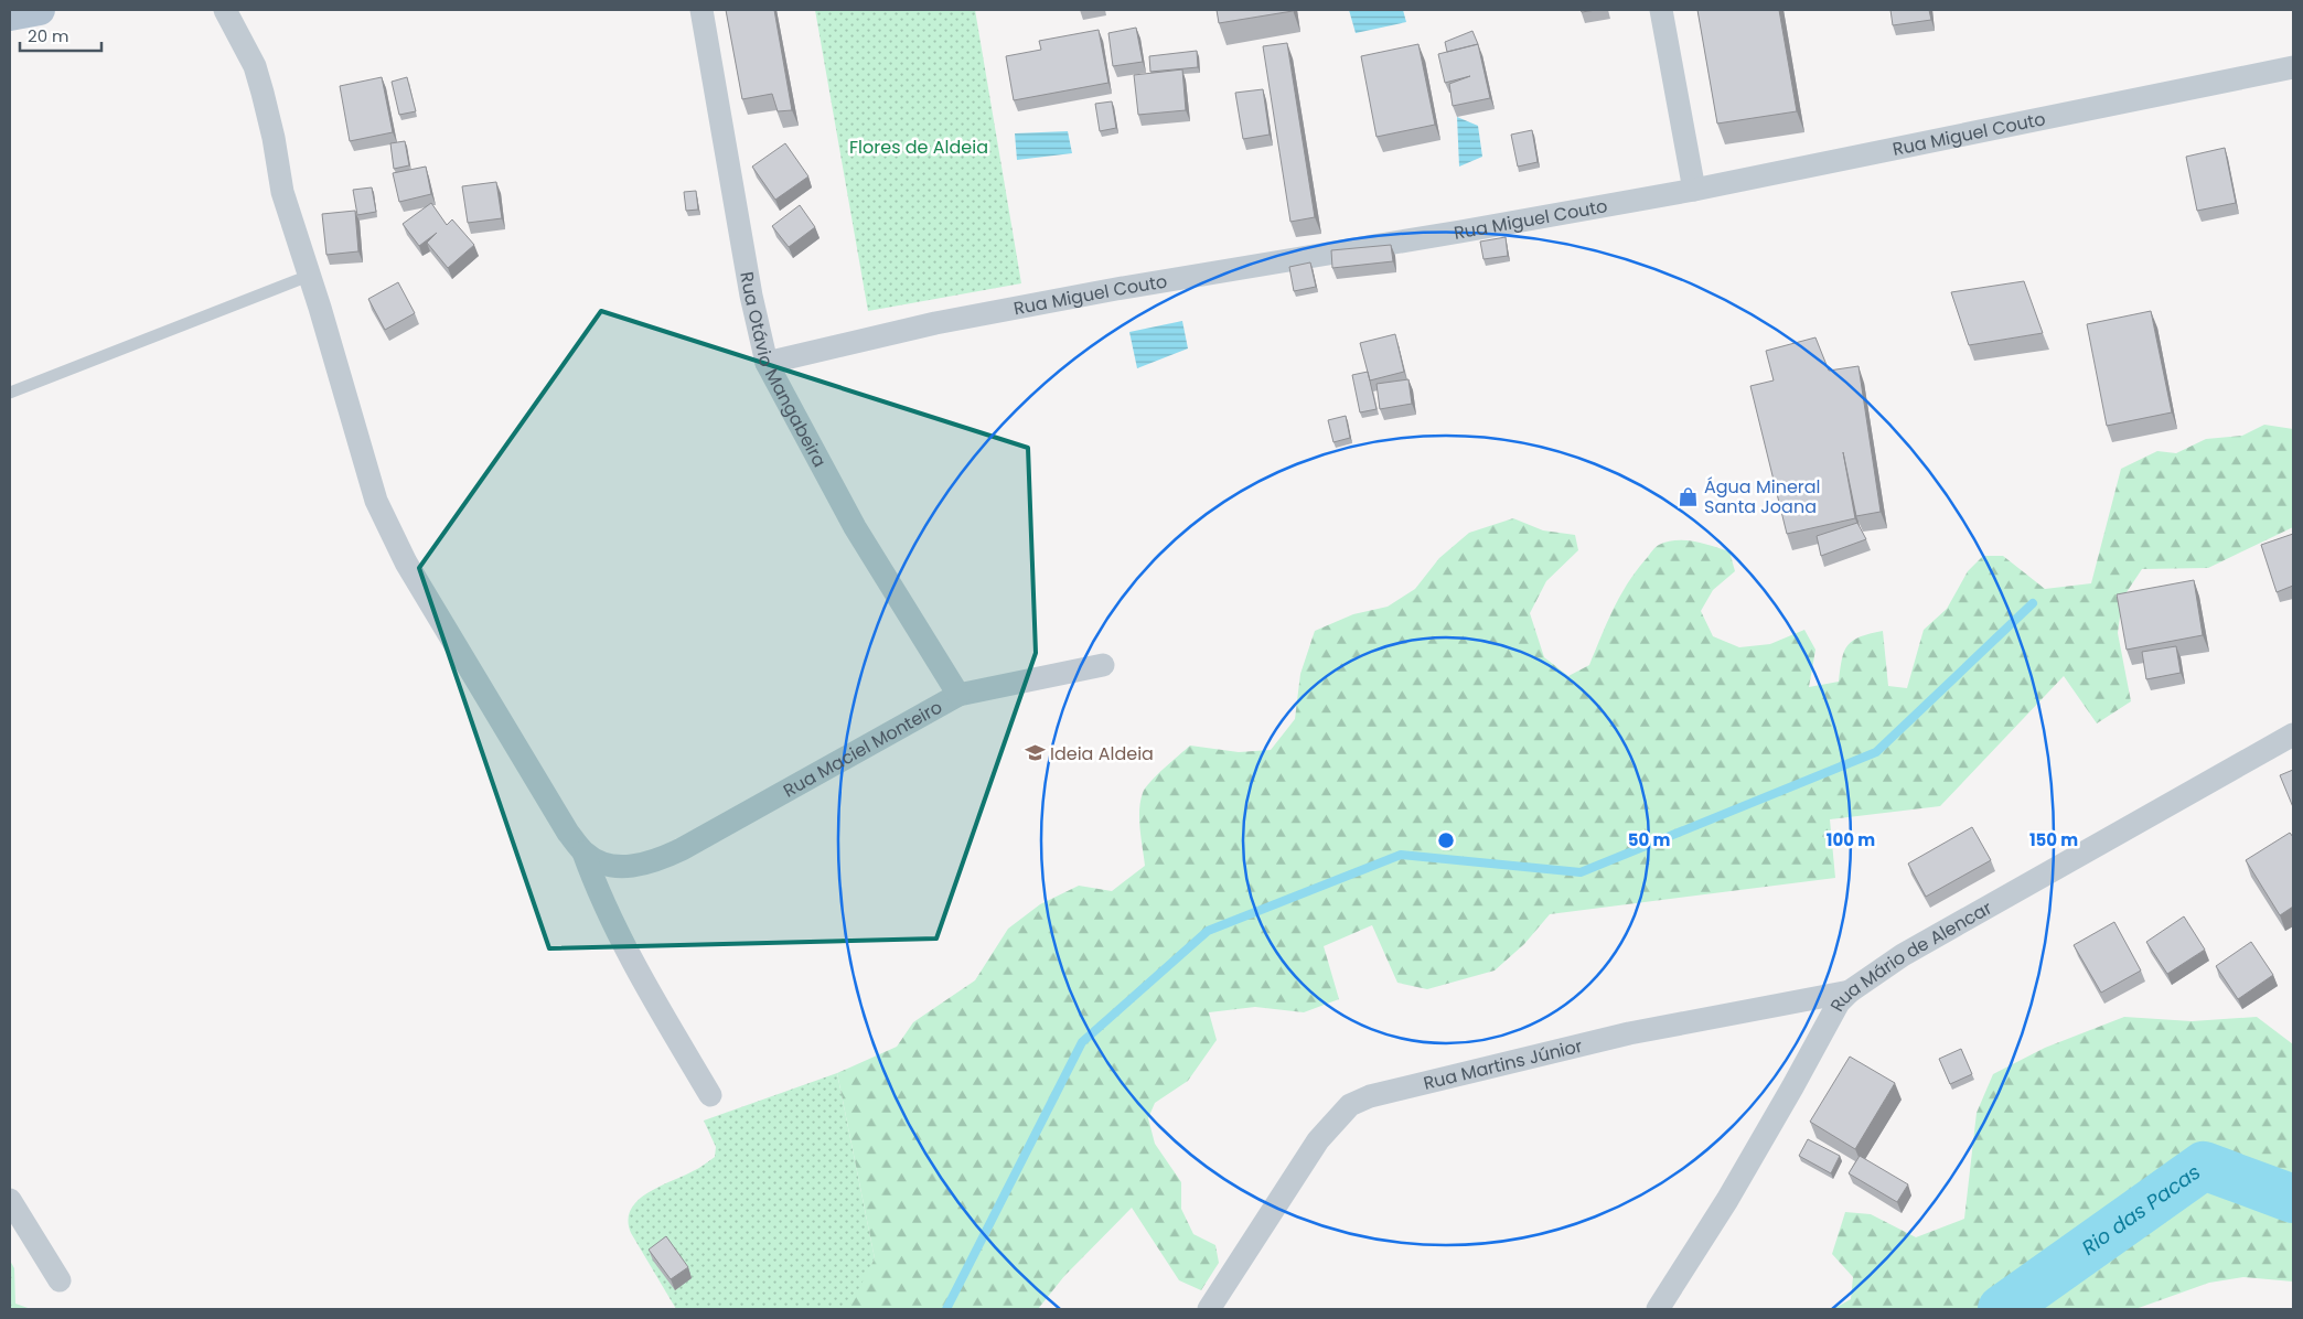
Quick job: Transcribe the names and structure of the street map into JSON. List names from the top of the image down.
{
  "streets": {
    "street": [
      "Rua Miguel Couto",
      "Rua Otávio Mangabeira",
      "Rua Maciel Monteiro",
      "Rua Mário de Alencar",
      "Rua Martins Júnior"
    ]
  },
  "crossings": [
    ["Rua Miguel Couto", "Rua Otávio Mangabeira"],
    ["Rua Otávio Mangabeira", "Rua Maciel Monteiro"],
    ["Rua Mário de Alencar", "Rua Martins Júnior"]
  ],
  "water": ["Rio das Pacas"],
  "parks": ["Flores de Aldeia"],
  "places": {
    "shop": ["Água Mineral Santa Joana"],
    "school or university": ["Ideia Aldeia"]
  },
  "scale_bar": "20 m",
  "rings": ["50 m", "100 m", "150 m"]
}
